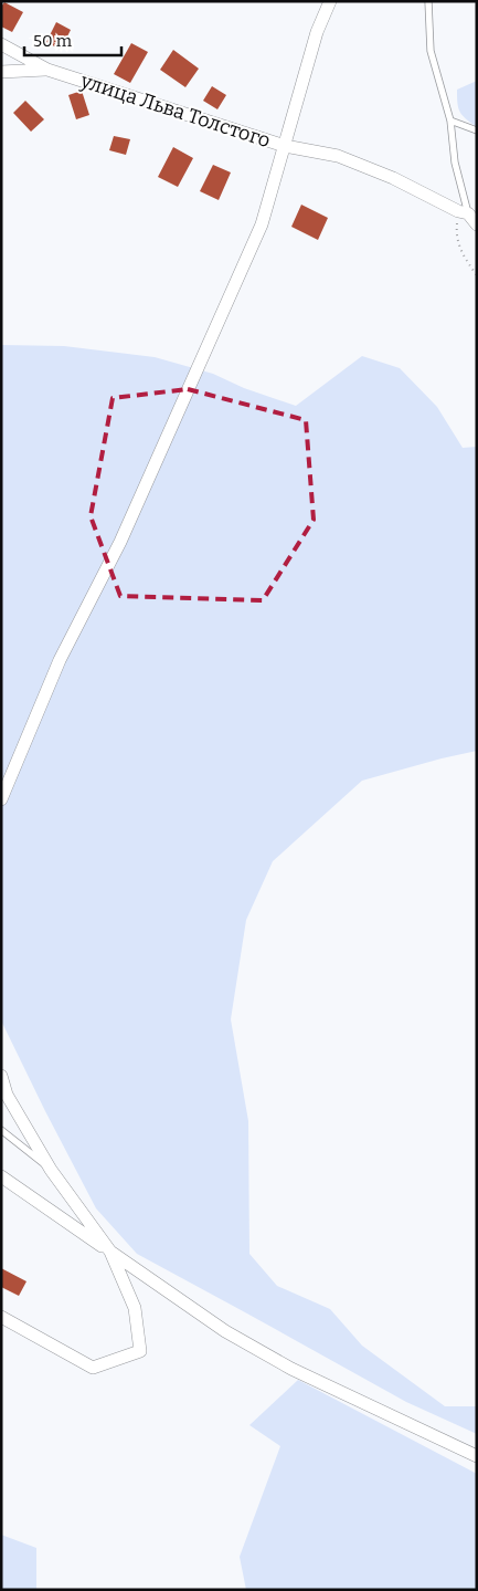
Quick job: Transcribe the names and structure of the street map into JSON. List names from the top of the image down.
{
  "streets": {
    "street": ["улица Льва Толстого"]
  },
  "scale_bar": "50 m"
}
